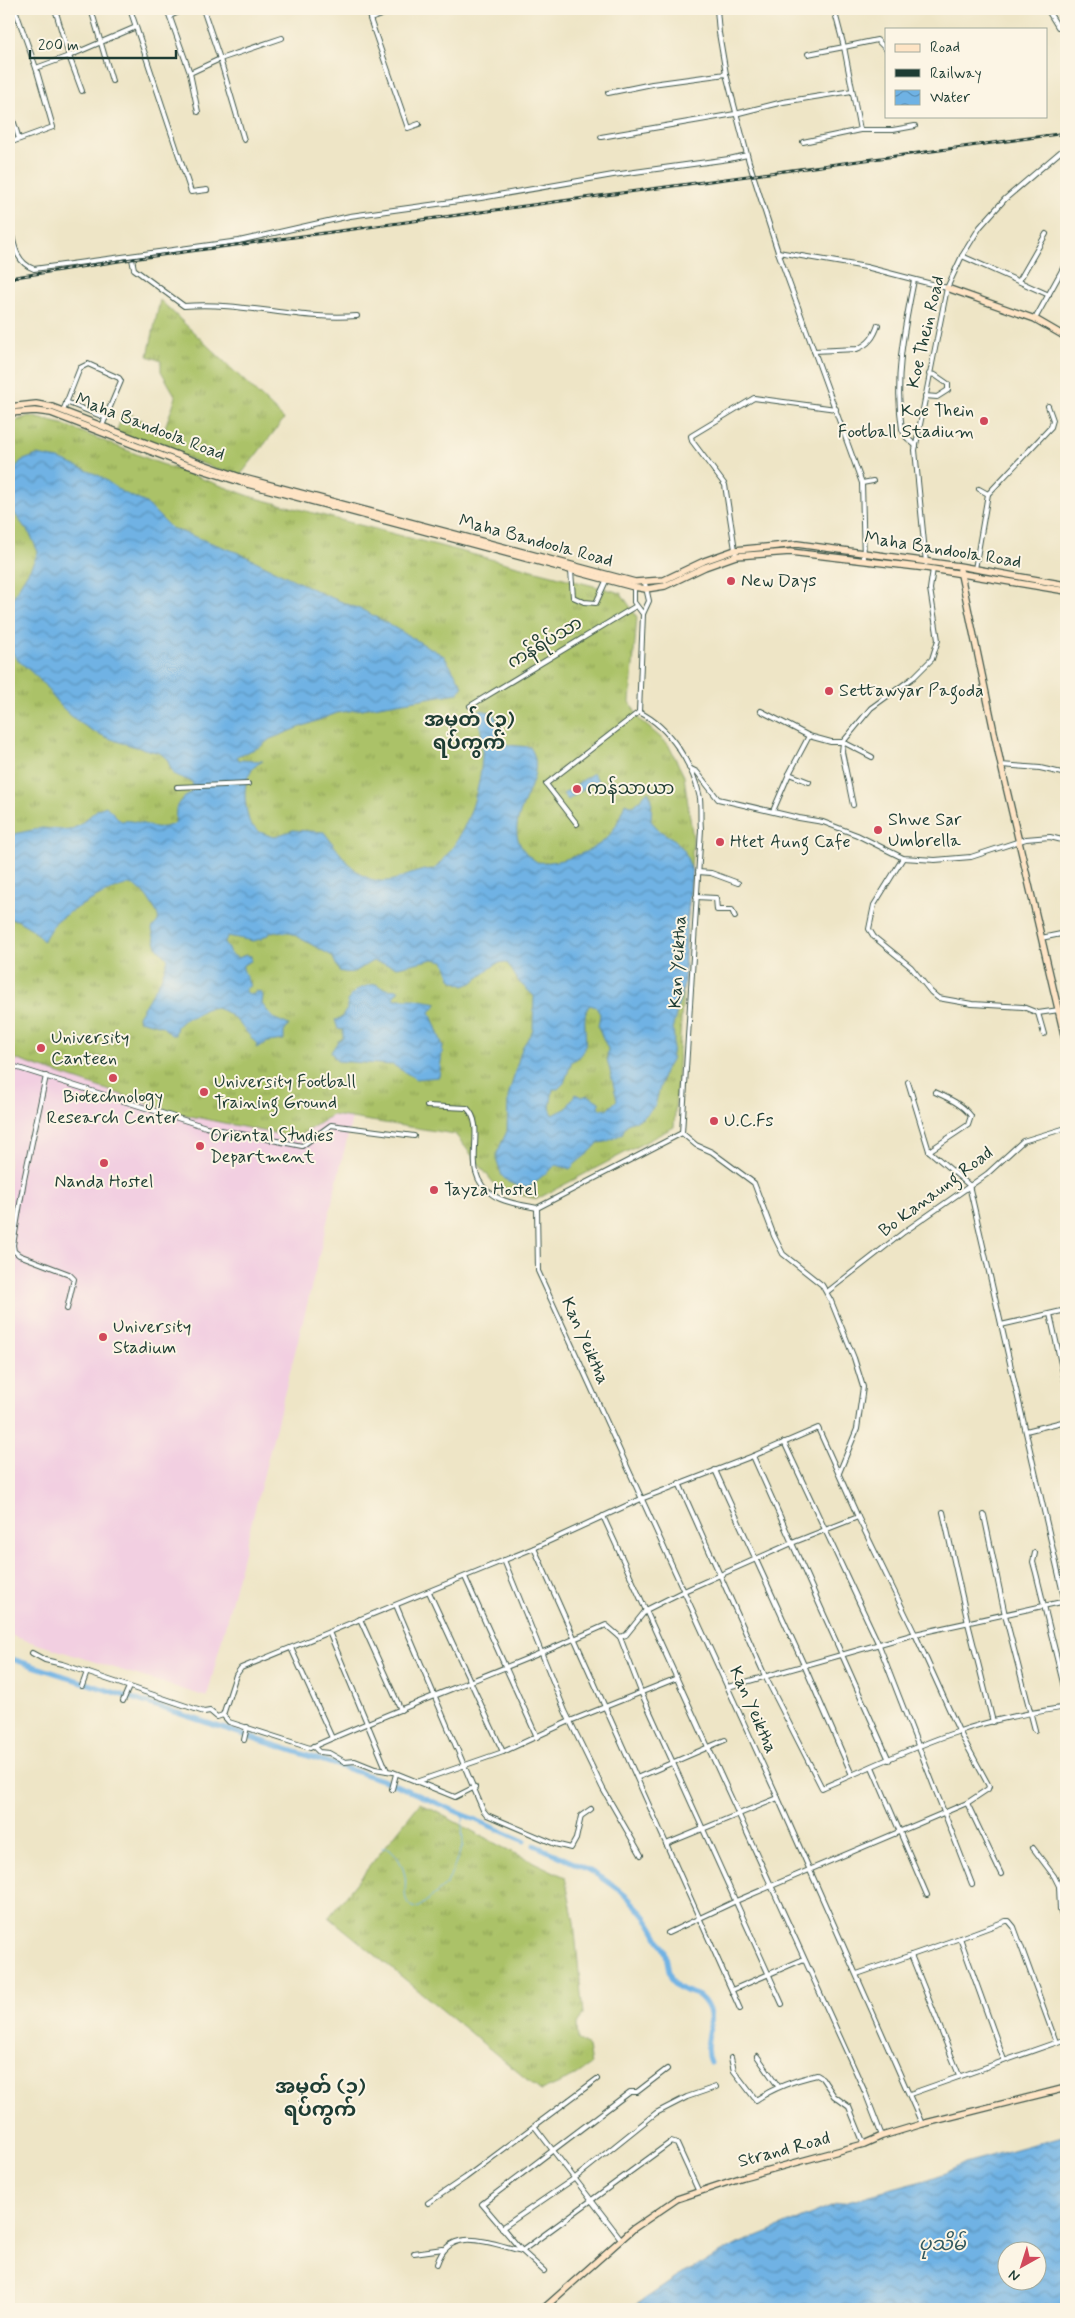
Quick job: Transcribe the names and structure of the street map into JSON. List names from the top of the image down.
{
  "streets": {
    "main road": ["Maha Bandoola Road", "Strand Road"],
    "street": [
      "Koe Thein Road",
      "ကန်ရိပ်သာ",
      "Kan Yeiktha",
      "Bo Kanaung Road"
    ]
  },
  "crossings": [
    ["Koe Thein Road", "Maha Bandoola Road"],
    ["Kan Yeiktha", "Strand Road"]
  ],
  "districts": ["အမှတ် (၃) ရပ်ကွက်", "အမှတ် (၁) ရပ်ကွက်"],
  "water": ["ပုသိမ်"],
  "places": [
    "Koe Thein Football Stadium",
    "New Days",
    "Settawyar Pagoda",
    "ကန်သာယာ",
    "Shwe Sar Umbrella",
    "Htet Aung Cafe",
    "University Canteen",
    "Biotechnology Research Center",
    "University Football Training Ground",
    "U.C.Fs",
    "Oriental Studies Department",
    "Nanda Hostel",
    "Tayza Hostel",
    "University Stadium"
  ],
  "legend": ["Road", "Railway", "Water"],
  "scale_bar": "200 m",
  "north": "bottom left"
}
